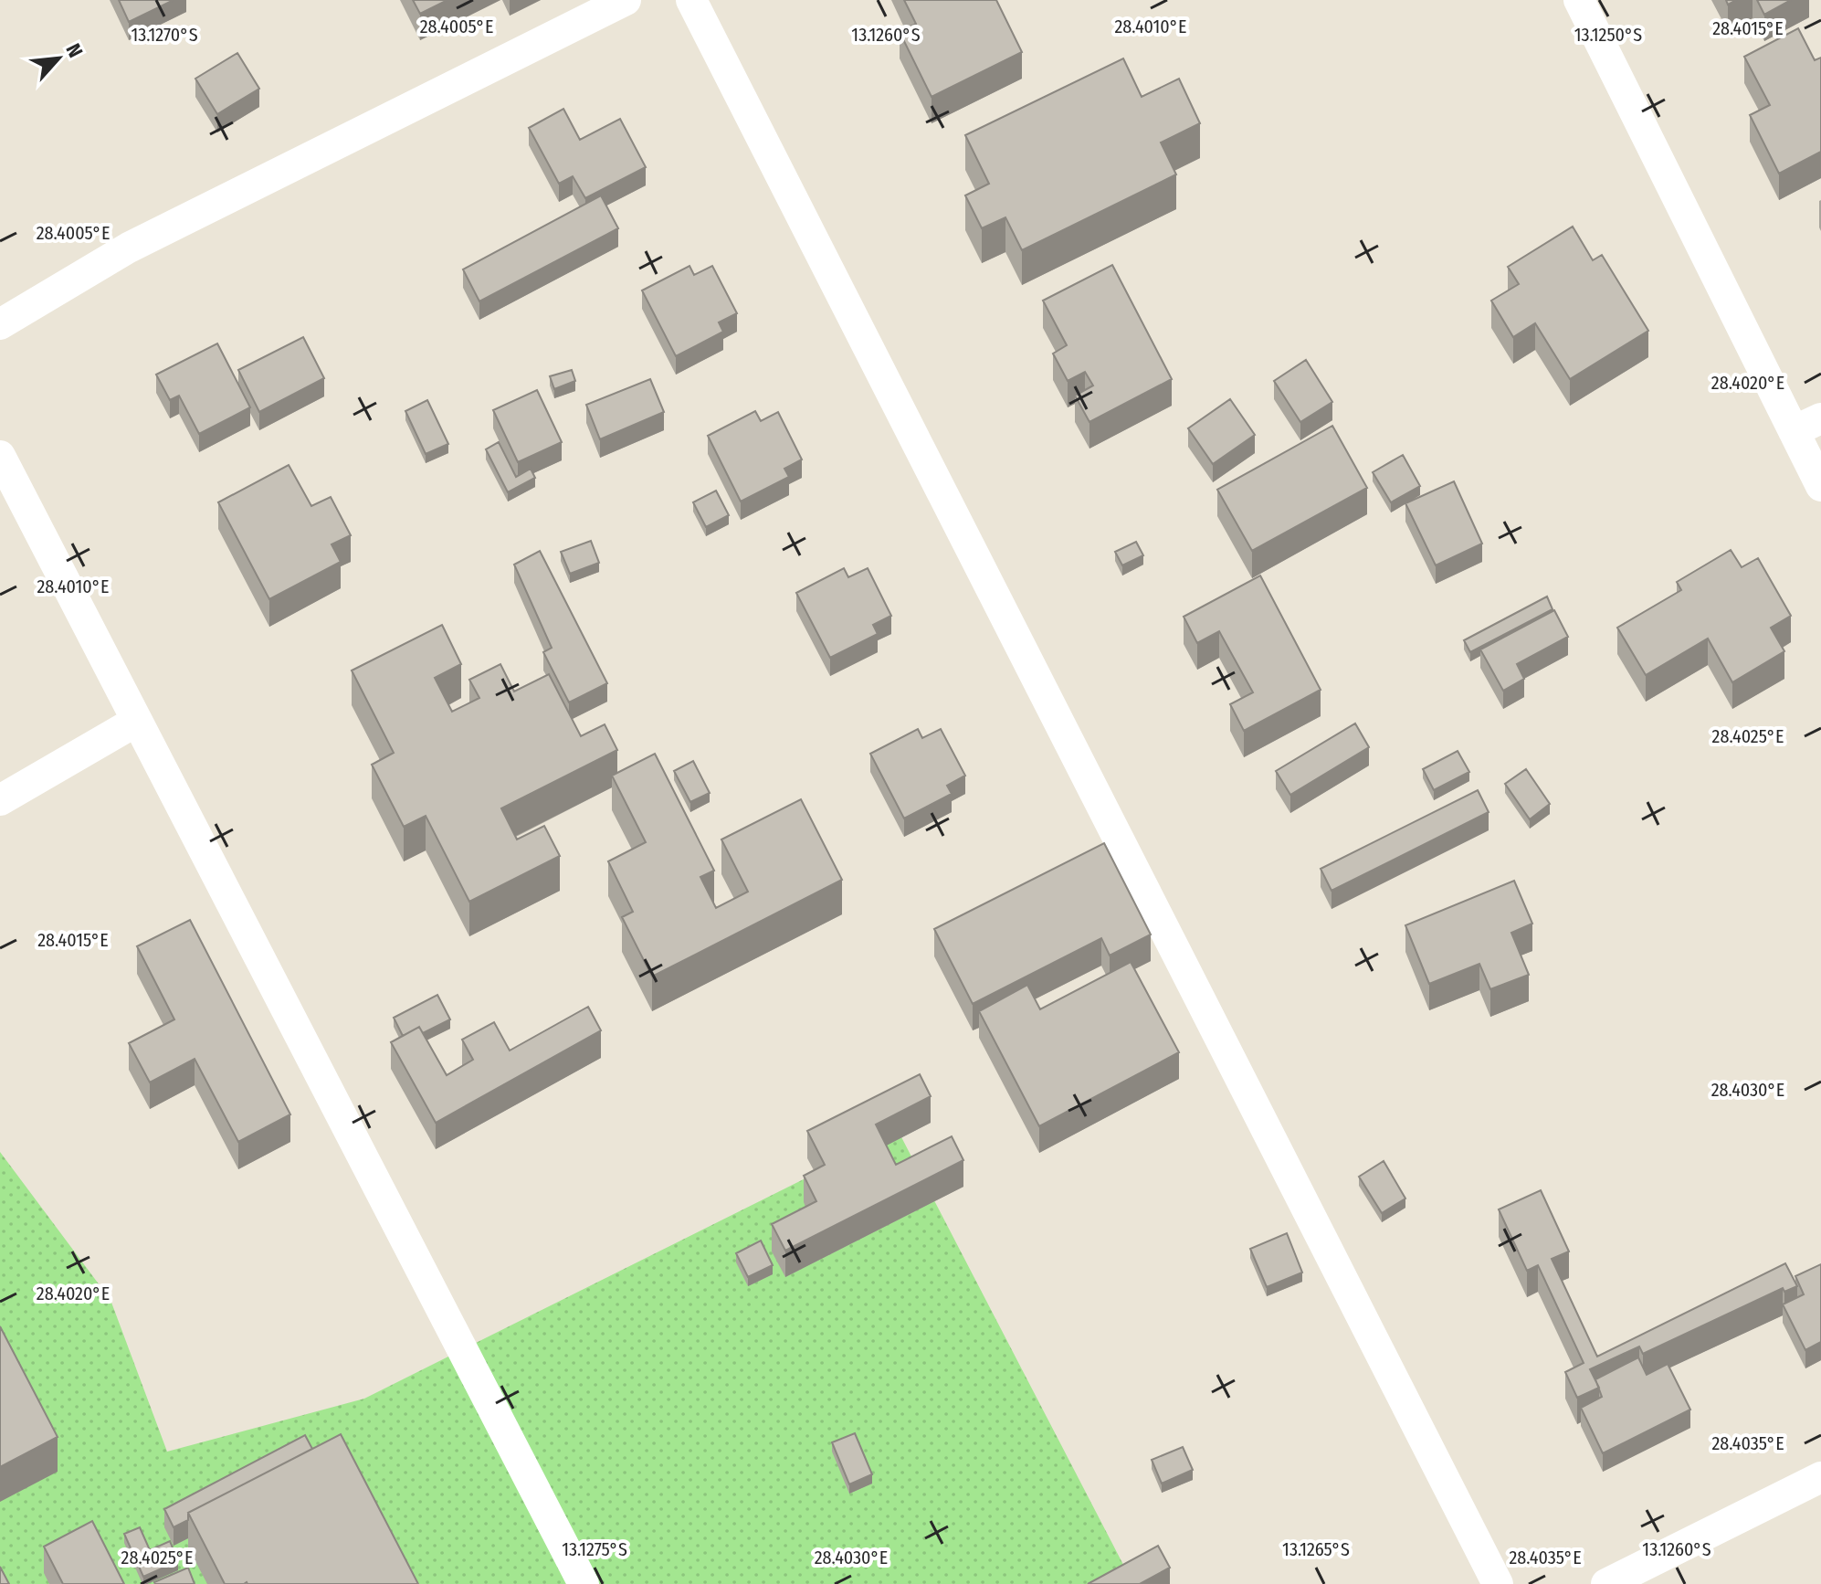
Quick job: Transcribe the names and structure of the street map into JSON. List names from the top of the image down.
{
  "north": "top right",
  "coordinates": [
    "28.4005°E",
    "28.4010°E",
    "28.4015°E",
    "13.1270°S",
    "13.1260°S",
    "13.1250°S",
    "28.4020°E",
    "28.4025°E",
    "28.4030°E",
    "28.4035°E",
    "13.1275°S",
    "13.1265°S"
  ]
}
